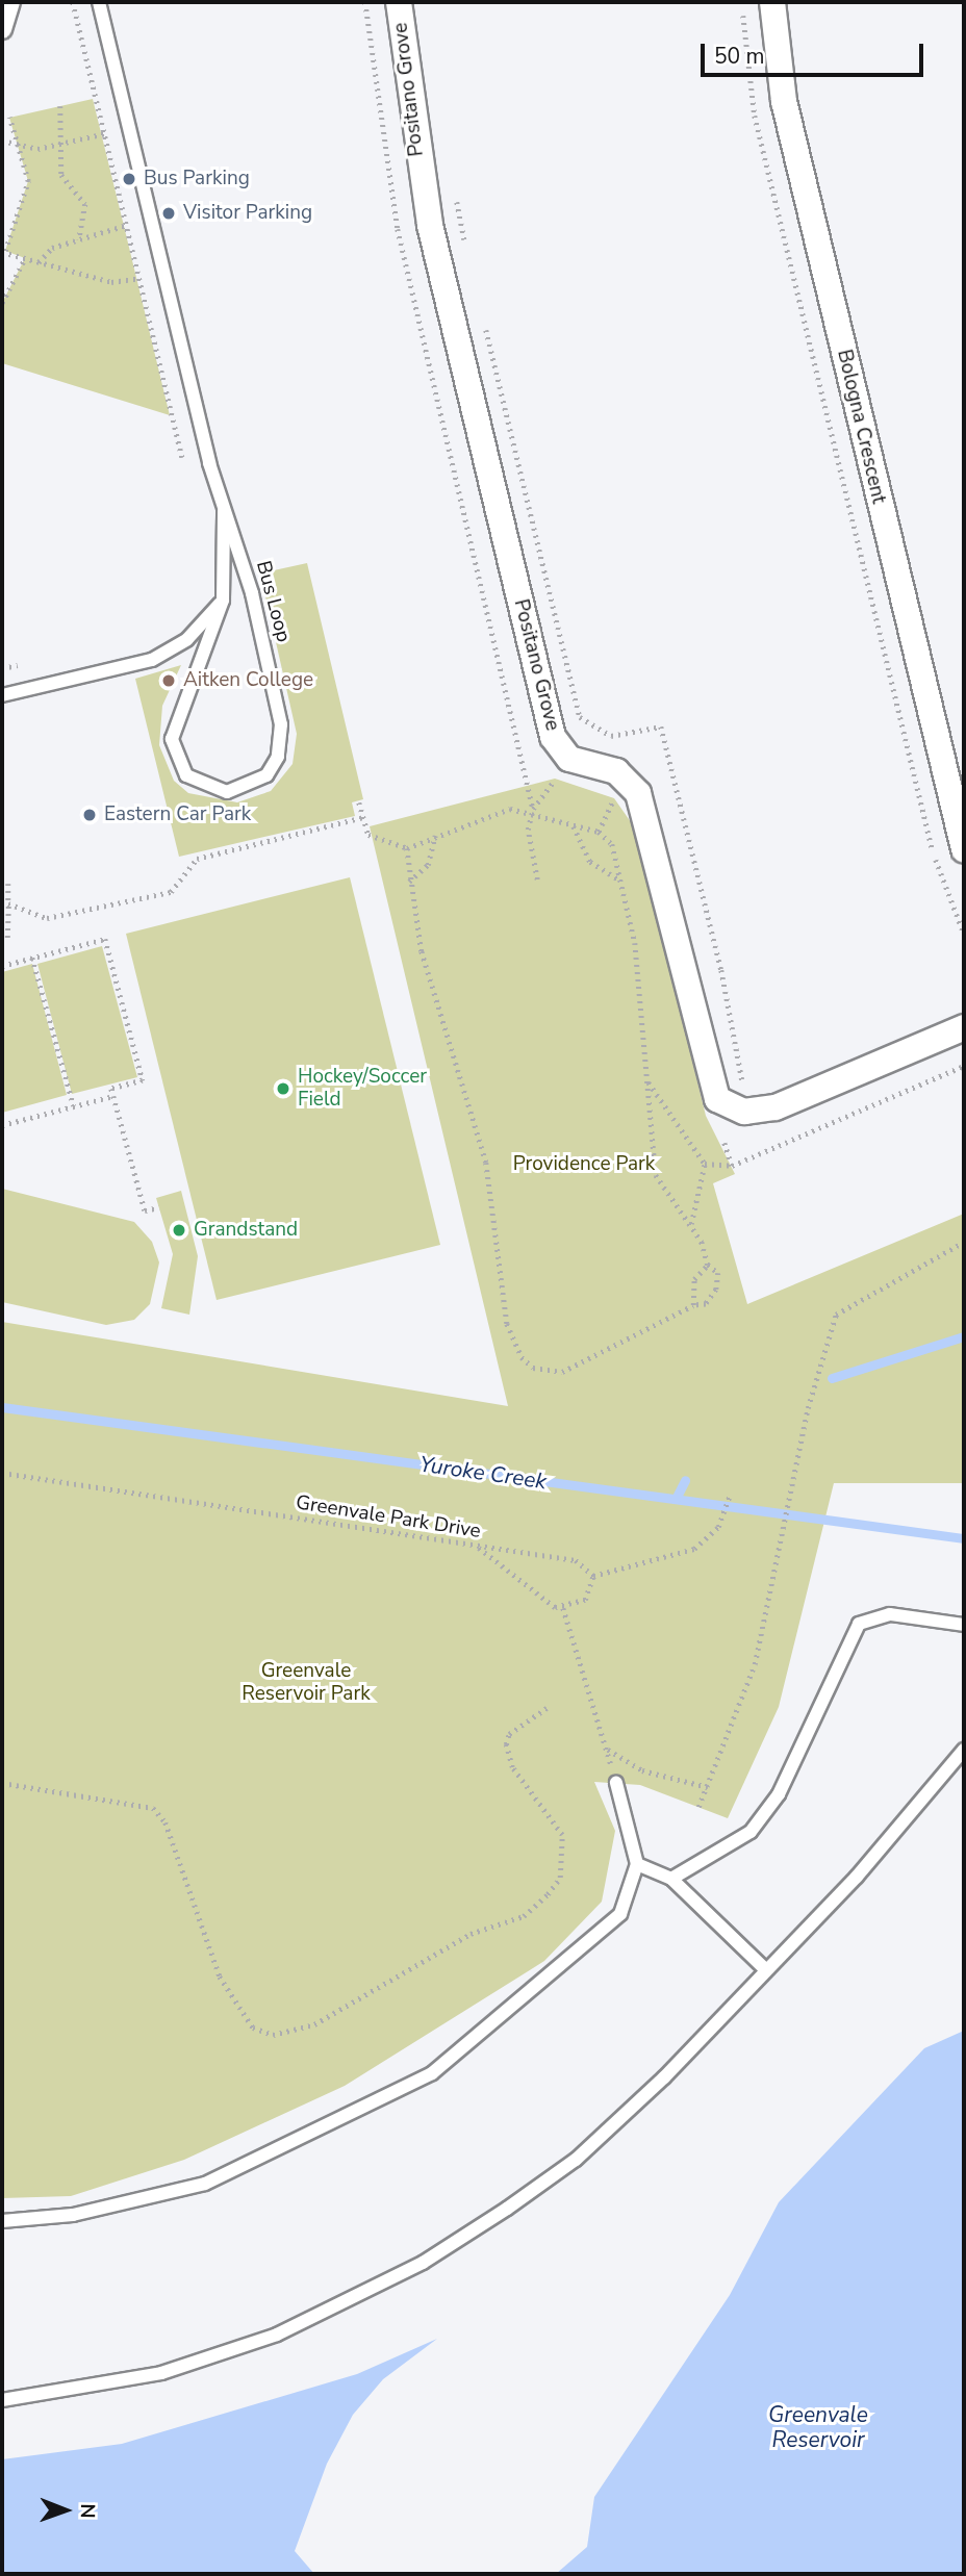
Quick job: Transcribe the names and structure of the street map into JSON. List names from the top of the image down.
{
  "streets": {
    "street": ["Positano Grove", "Bologna Crescent"],
    "lane": ["Bus Loop"],
    "path": ["Greenvale Park Drive"]
  },
  "water": ["Yuroke Creek", "Greenvale Reservoir"],
  "parks": ["Providence Park", "Greenvale Reservoir Park"],
  "places": [
    "Bus Parking",
    "Visitor Parking",
    "Aitken College",
    "Eastern Car Park",
    "Hockey/Soccer Field",
    "Grandstand"
  ],
  "scale_bar": "50 m",
  "north": "right"
}
